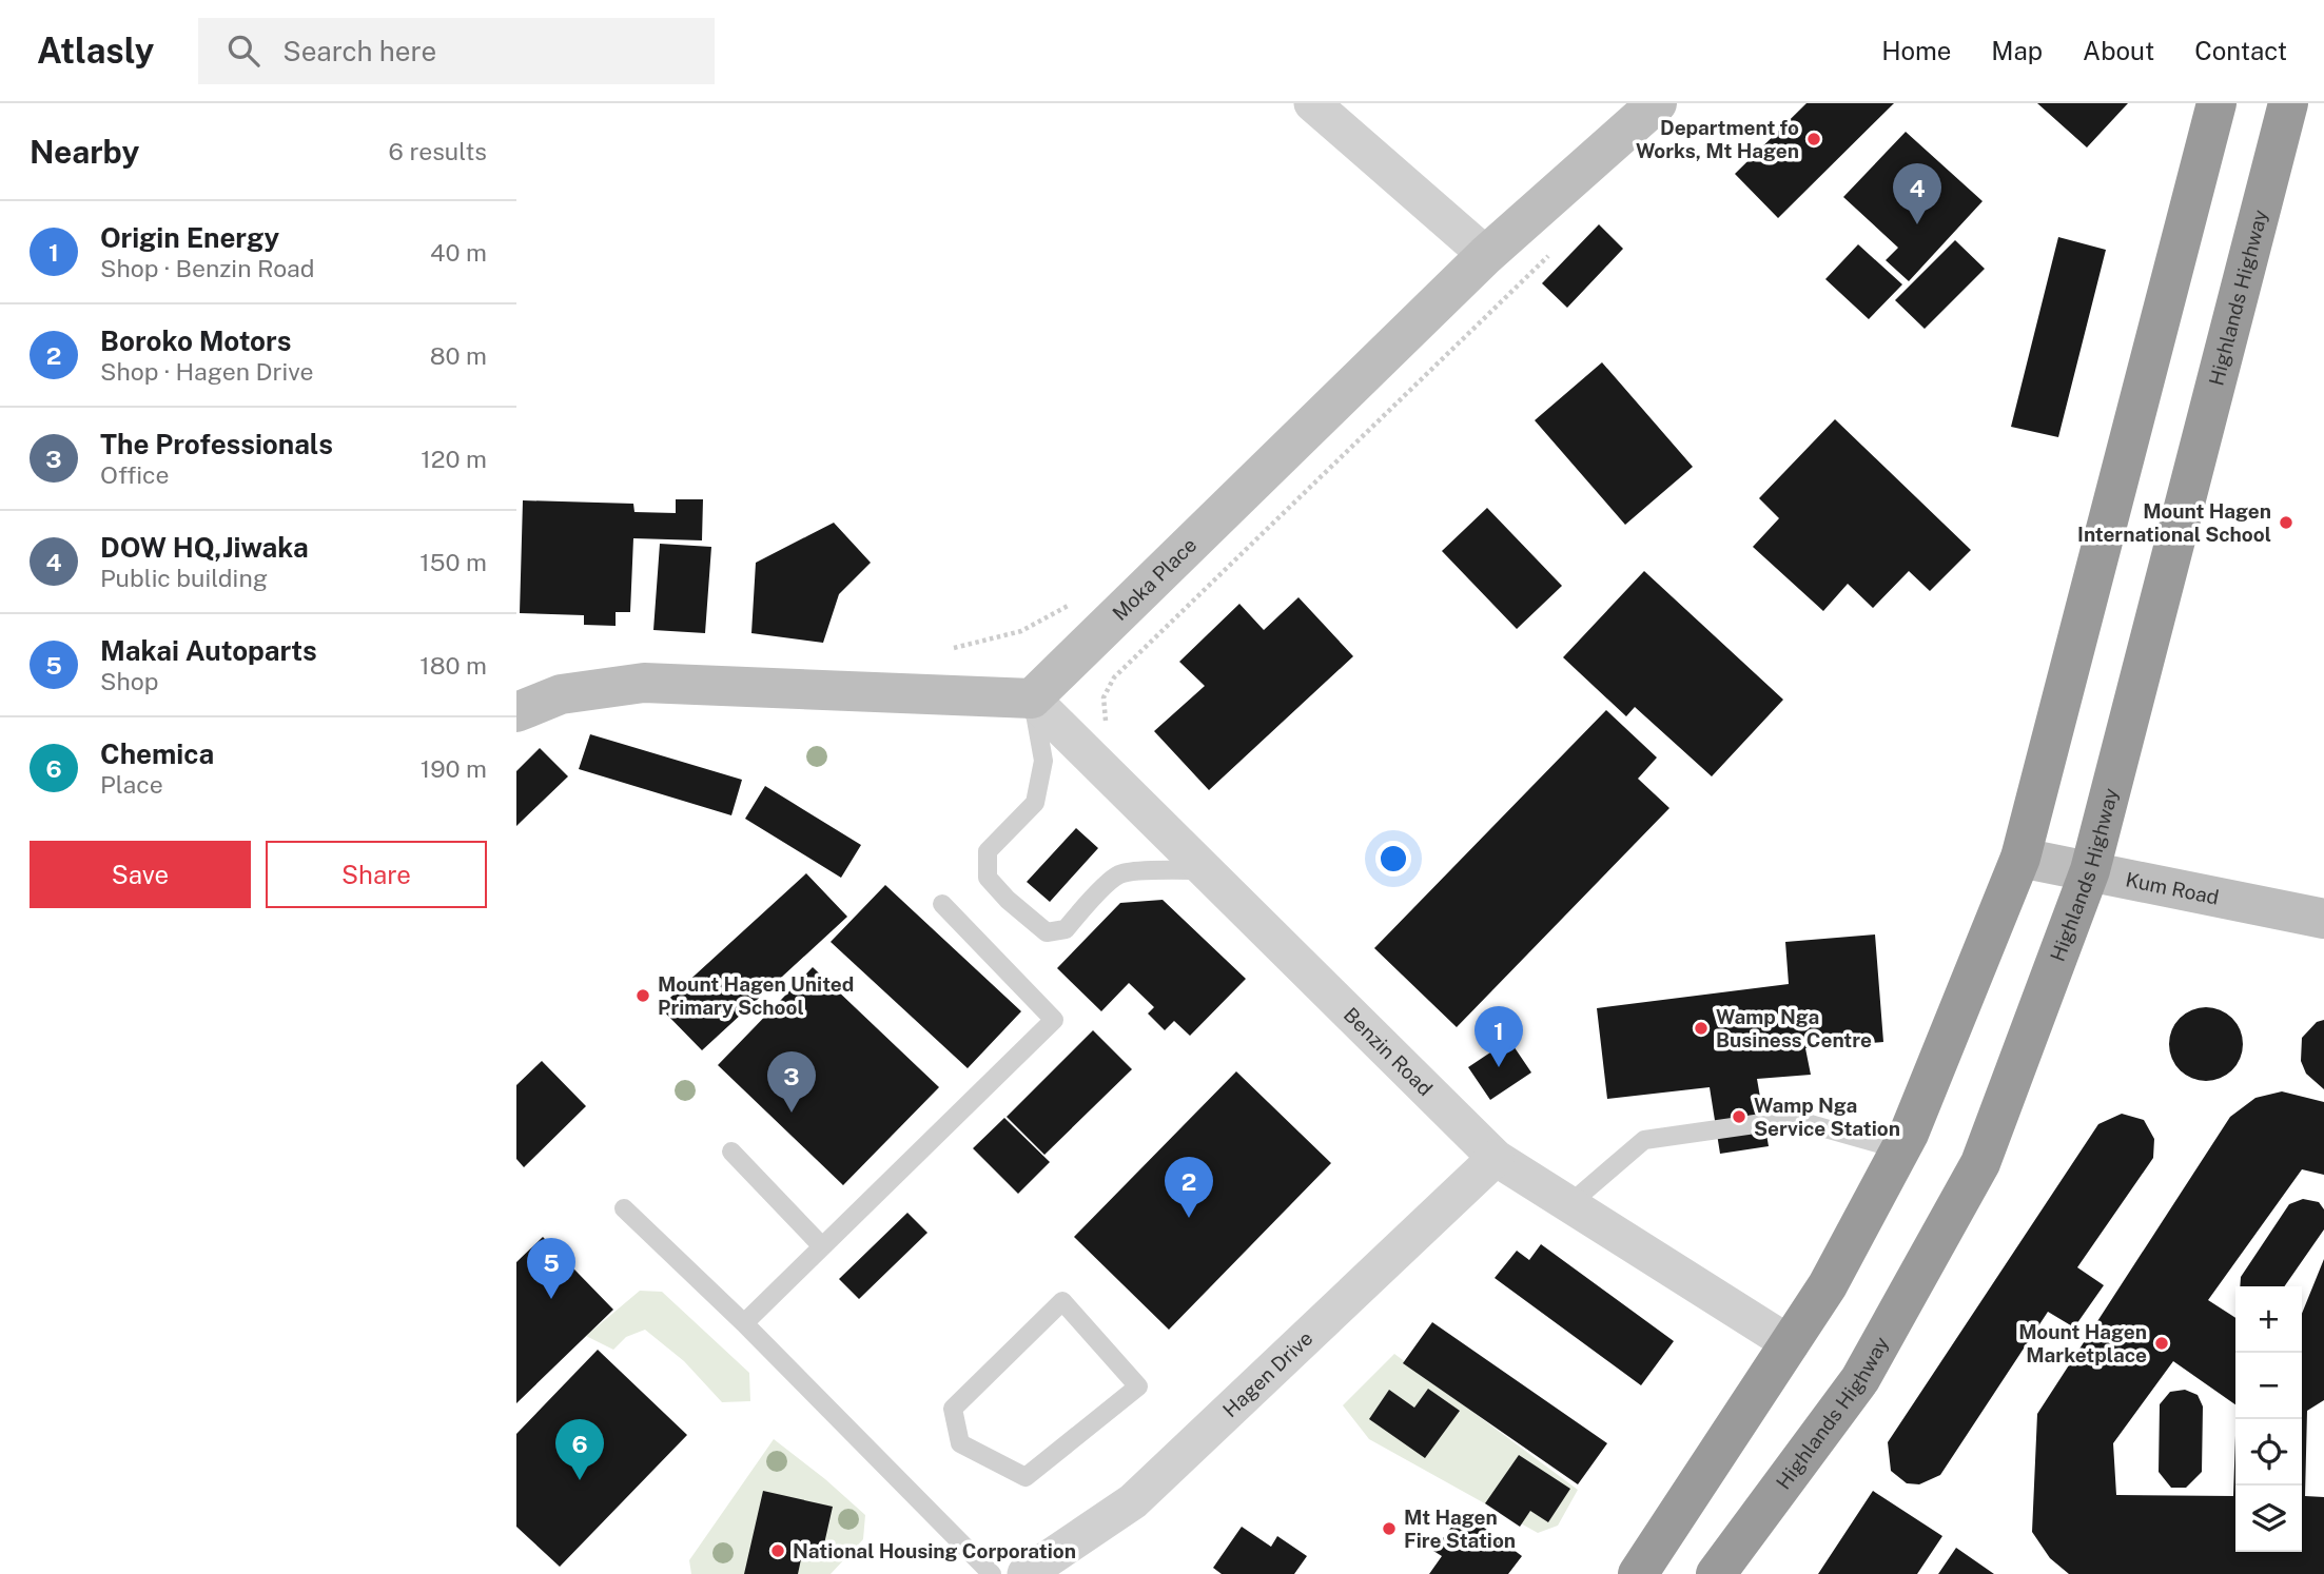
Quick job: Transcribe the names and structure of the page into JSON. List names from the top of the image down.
{
  "streets": {
    "highway": ["Highlands Highway"],
    "street": [
      "Moka Place",
      "Kum Road",
      "Benzin Road",
      "Hagen Drive"
    ]
  },
  "crossings": [
    ["Highlands Highway", "Kum Road"],
    ["Moka Place", "Benzin Road"],
    ["Benzin Road", "Hagen Drive"]
  ],
  "places": [
    "Department fo Works, Mt Hagen",
    "Mount Hagen International School",
    "Mount Hagen United Primary School",
    "Wamp Nga Business Centre",
    "Wamp Nga Service Station",
    "Mount Hagen Marketplace",
    "Mt Hagen Fire Station",
    "National Housing Corporation"
  ],
  "page": {
    "header": "Atlasly",
    "search": "Search here",
    "nav": [
      "Home",
      "Map",
      "About",
      "Contact"
    ],
    "heading": ["Nearby", "6 results"],
    "pins": [
      "4",
      "1",
      "3",
      "2",
      "5",
      "6"
    ],
    "list": [
      {
        "mark": "1",
        "name": "Origin Energy",
        "note": "Shop · Benzin Road",
        "value": "40 m"
      },
      {
        "mark": "2",
        "name": "Boroko Motors",
        "note": "Shop · Hagen Drive",
        "value": "80 m"
      },
      {
        "mark": "3",
        "name": "The Professionals",
        "note": "Office",
        "value": "120 m"
      },
      {
        "mark": "4",
        "name": "DOW HQ,Jiwaka",
        "note": "Public building",
        "value": "150 m"
      },
      {
        "mark": "5",
        "name": "Makai Autoparts",
        "note": "Shop",
        "value": "180 m"
      },
      {
        "mark": "6",
        "name": "Chemica",
        "note": "Place",
        "value": "190 m"
      }
    ],
    "buttons": ["Save", "Share"],
    "map_buttons": ["+", "−"]
  }
}
